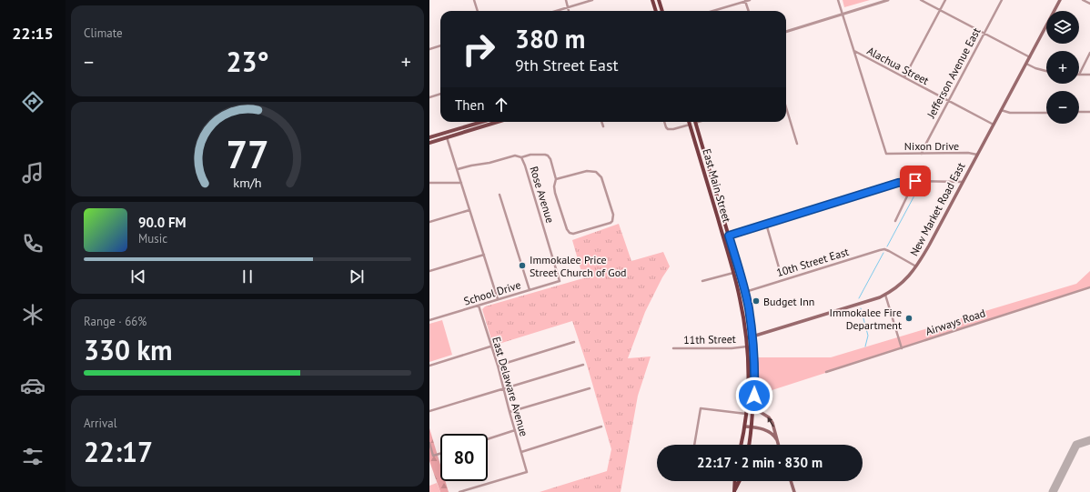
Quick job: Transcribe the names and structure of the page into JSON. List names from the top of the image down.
{
  "streets": {
    "highway": ["East Main Street"],
    "main road": ["New Market Road East"],
    "street": [
      "Alachua Street",
      "Jefferson Avenue East",
      "Nixon Drive",
      "Rose Avenue",
      "10th Street East",
      "School Drive",
      "Airways Road",
      "11th Street",
      "East Delaware Avenue"
    ]
  },
  "crossings": [
    ["Alachua Street", "Jefferson Avenue East"],
    ["Alachua Street", "Nixon Drive"],
    ["Alachua Street", "New Market Road East"],
    ["Jefferson Avenue East", "Nixon Drive"],
    ["Nixon Drive", "New Market Road East"],
    ["East Main Street", "New Market Road East"],
    ["East Main Street", "10th Street East"],
    ["East Main Street", "11th Street"],
    ["Rose Avenue", "School Drive"],
    ["New Market Road East", "10th Street East"],
    ["School Drive", "East Delaware Avenue"]
  ],
  "places": ["Immokalee Price Street Church of God", "Budget Inn", "Immokalee Fire Department"],
  "page": {
    "tabs": "22:15",
    "tile": [
      "Climate",
      ["Range · 66%", "330 km"],
      ["Arrival", "22:17"]
    ],
    "map_buttons": ["+", "−"],
    "turn": ["380 m", "9th Street East"],
    "heat": ["−", "23°", "+"],
    "then": "Then",
    "song": ["90.0 FM", "Music"],
    "limit": "80",
    "trip": "22:17 · 2 min · 830 m",
    "gauge": ["77", "km/h"]
  }
}
